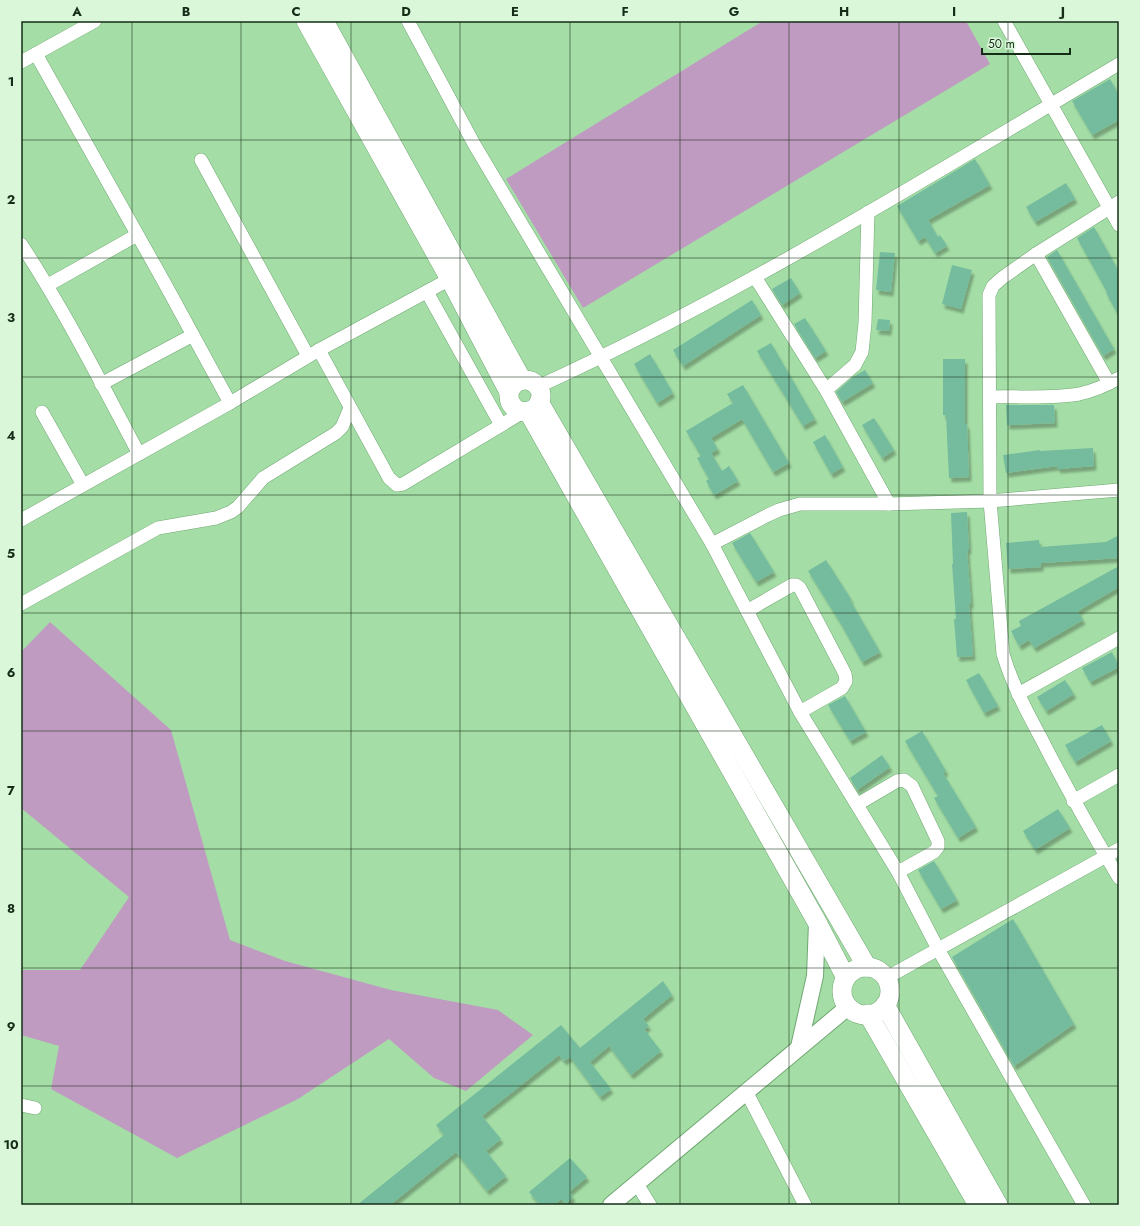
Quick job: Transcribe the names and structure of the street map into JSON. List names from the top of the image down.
{
  "scale_bar": "50 m",
  "grid": {
    "columns": [
      "A",
      "B",
      "C",
      "D",
      "E",
      "F",
      "G",
      "H",
      "I",
      "J"
    ],
    "rows": [
      "1",
      "2",
      "3",
      "4",
      "5",
      "6",
      "7",
      "8",
      "9",
      "10"
    ]
  }
}
